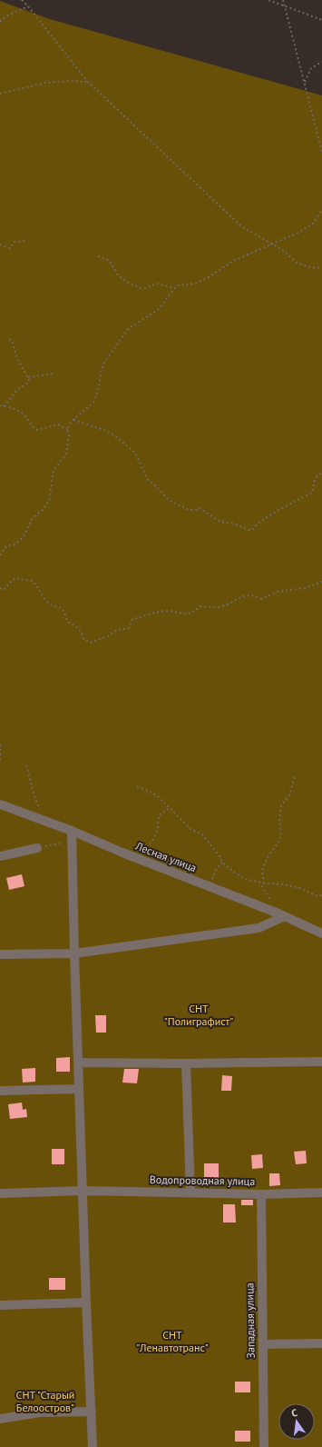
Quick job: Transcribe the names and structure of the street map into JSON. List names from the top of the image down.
{
  "streets": {
    "street": ["Лесная улица", "Водопроводная улица", "Западная улица"]
  },
  "crossings": [
    ["Водопроводная улица", "Западная улица"]
  ],
  "parks": ["СНТ \"Полиграфист\"", "СНТ \"Ленавтотранс\"", "СНТ \"Старый Белоостров\""],
  "north": "top"
}
